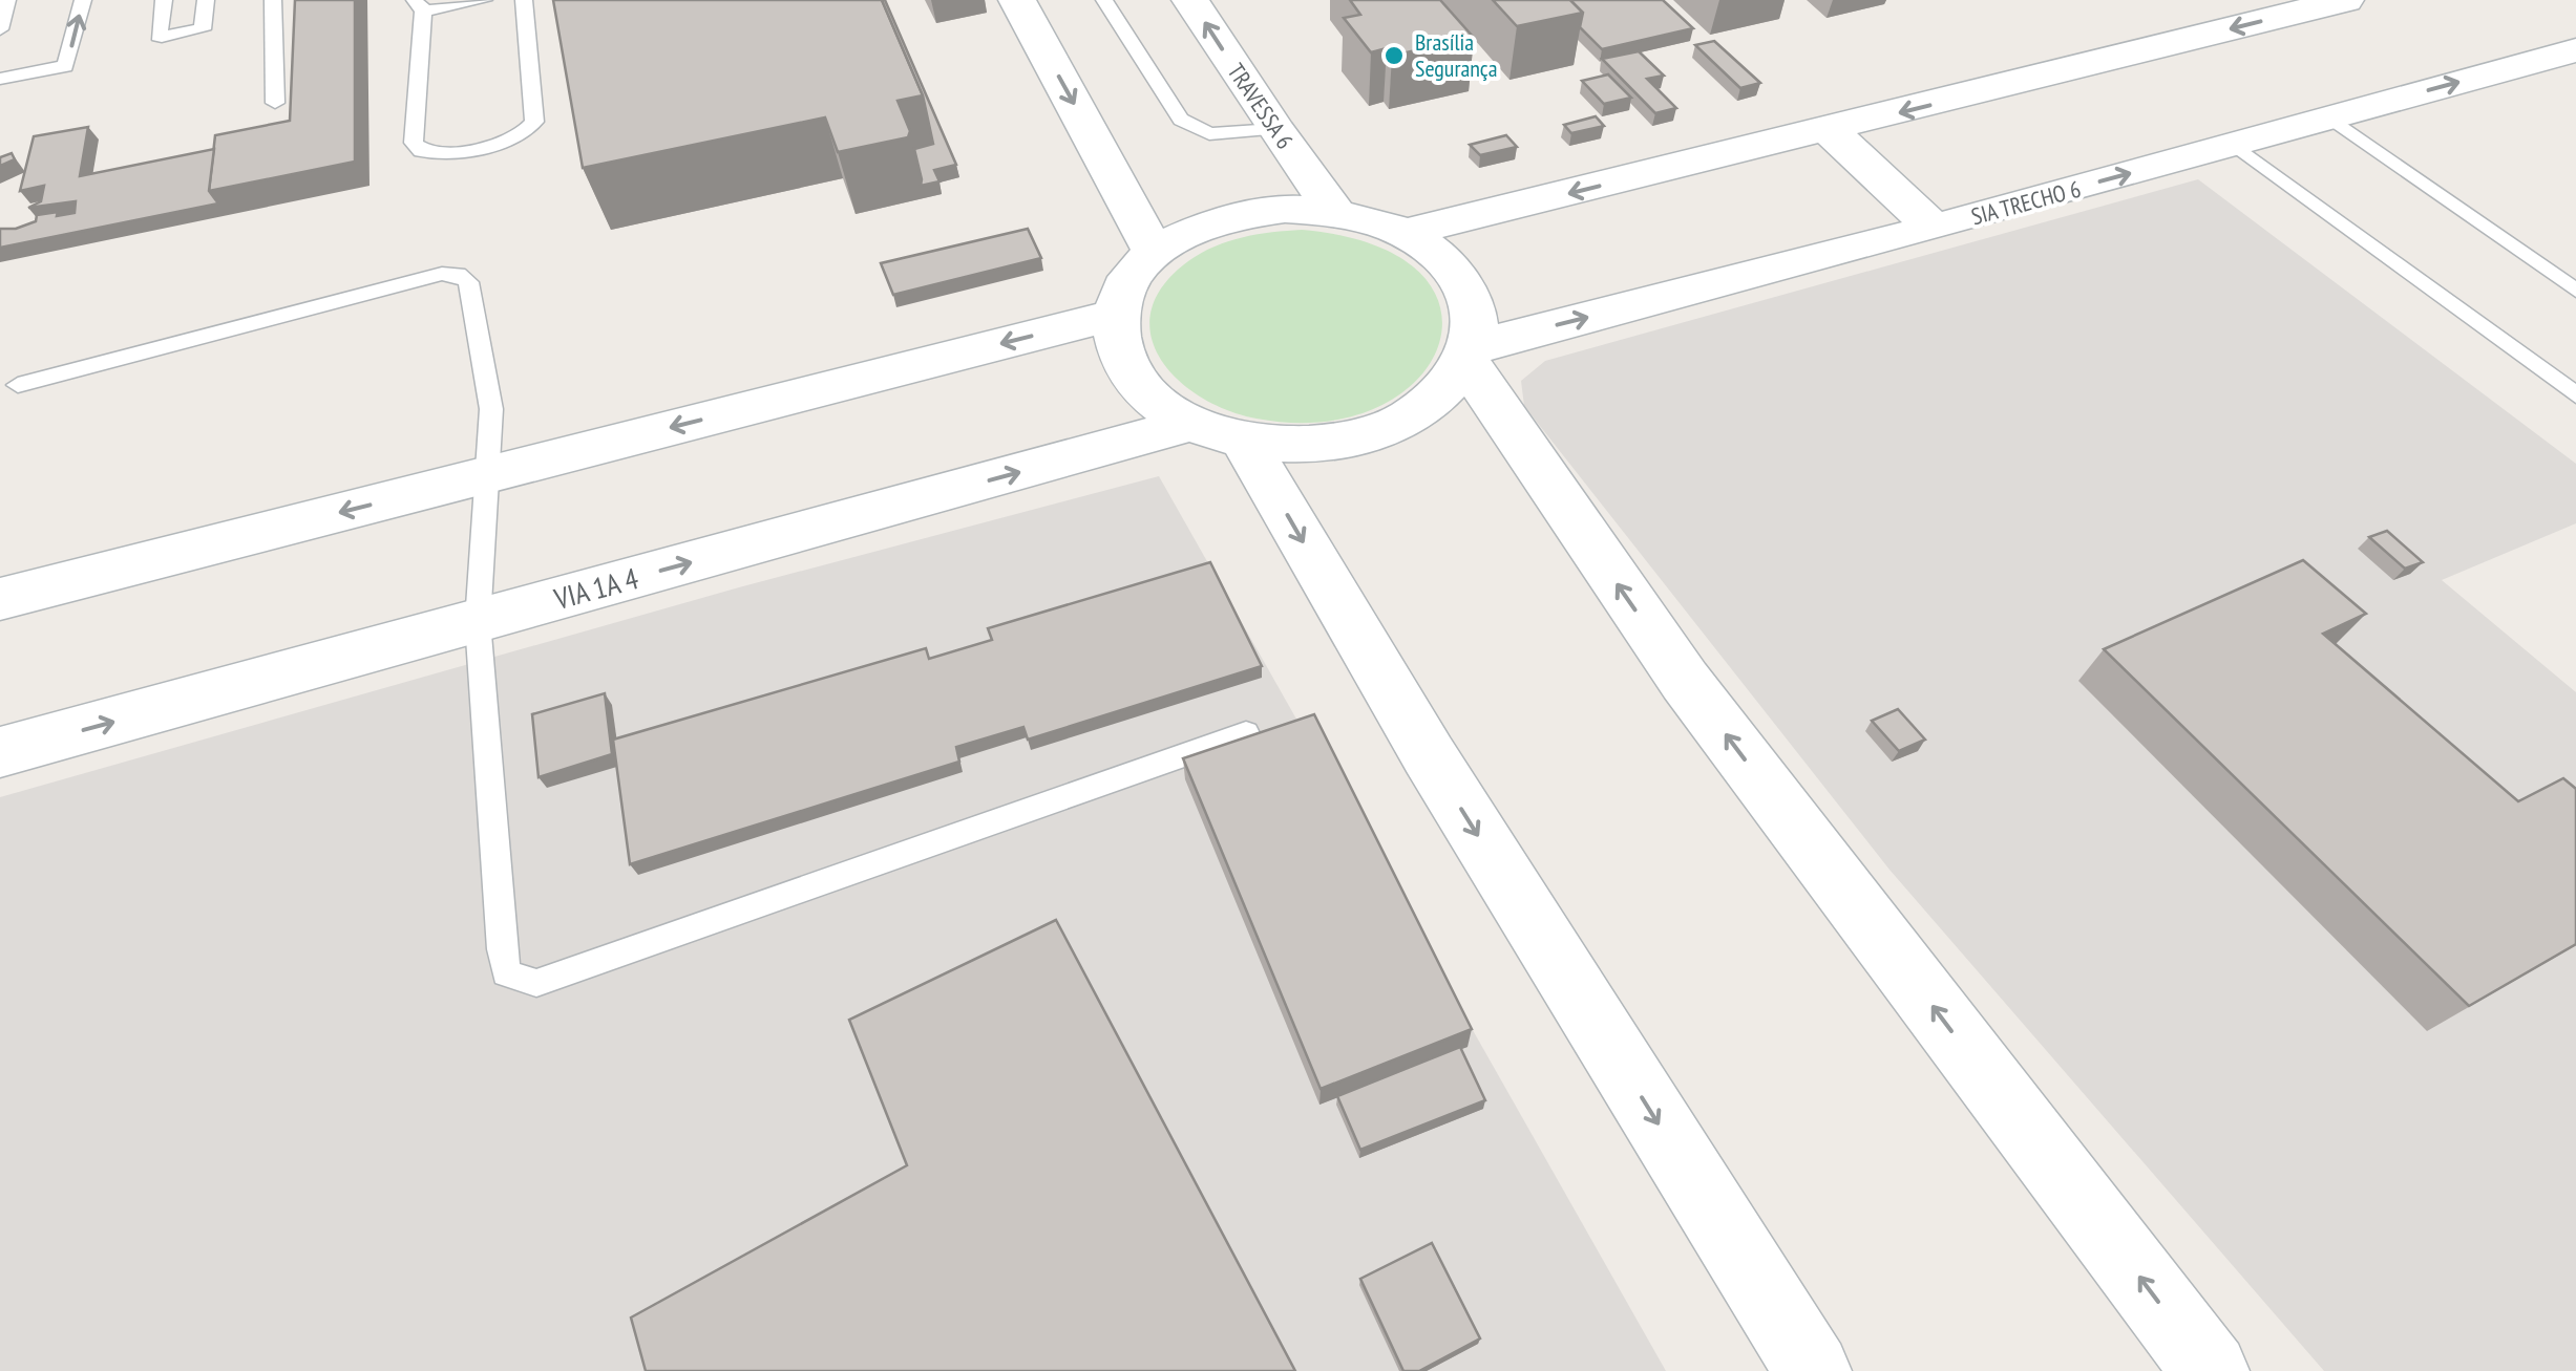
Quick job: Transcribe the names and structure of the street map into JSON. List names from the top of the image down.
{
  "streets": {
    "main road": ["TRAVESSA 6", "SIA TRECHO 6", "VIA 1A 4"]
  },
  "crossings": [
    ["TRAVESSA 6", "SIA TRECHO 6"],
    ["TRAVESSA 6", "VIA 1A 4"],
    ["SIA TRECHO 6", "VIA 1A 4"]
  ],
  "places": ["Brasília Segurança"]
}
